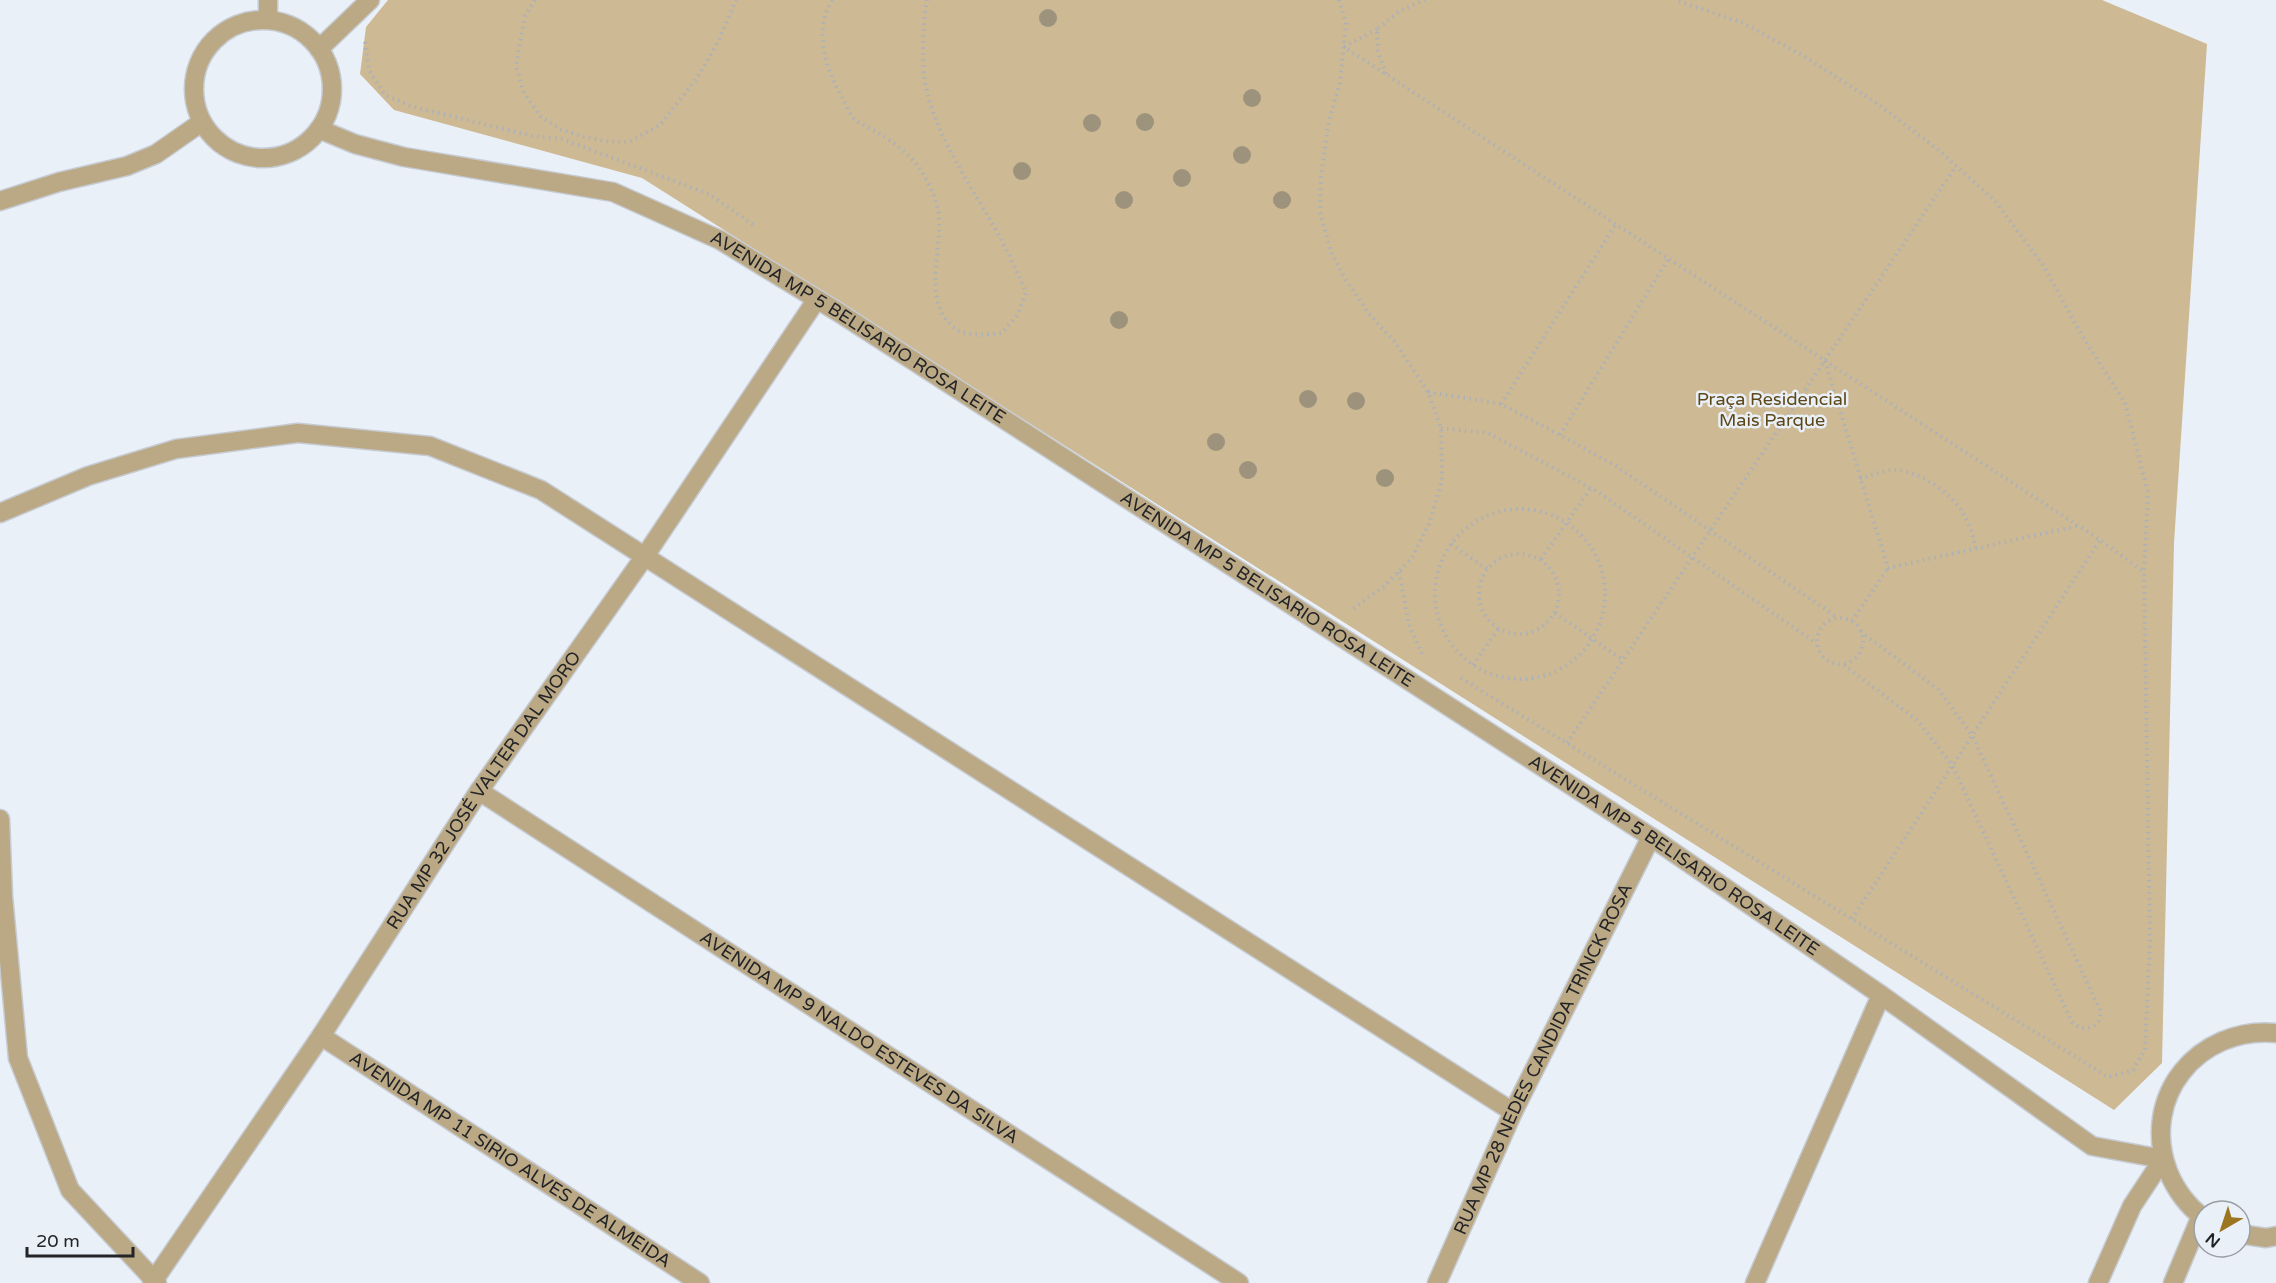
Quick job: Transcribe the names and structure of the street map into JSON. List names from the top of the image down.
{
  "streets": {
    "street": [
      "AVENIDA MP 5 BELISARIO ROSA LEITE",
      "RUA MP 32 JOSÉ VALTER DAL MORO",
      "AVENIDA MP 9 NALDO ESTEVES DA SILVA",
      "RUA MP 28 NEDES CANDIDA TRINCK ROSA",
      "AVENIDA MP 11 SIRIO ALVES DE ALMEIDA"
    ]
  },
  "crossings": [
    ["AVENIDA MP 5 BELISARIO ROSA LEITE", "RUA MP 32 JOSÉ VALTER DAL MORO"],
    ["AVENIDA MP 5 BELISARIO ROSA LEITE", "RUA MP 28 NEDES CANDIDA TRINCK ROSA"],
    ["RUA MP 32 JOSÉ VALTER DAL MORO", "AVENIDA MP 9 NALDO ESTEVES DA SILVA"],
    ["RUA MP 32 JOSÉ VALTER DAL MORO", "AVENIDA MP 11 SIRIO ALVES DE ALMEIDA"]
  ],
  "parks": ["Praça Residencial Mais Parque"],
  "scale_bar": "20 m",
  "north": "bottom left"
}
